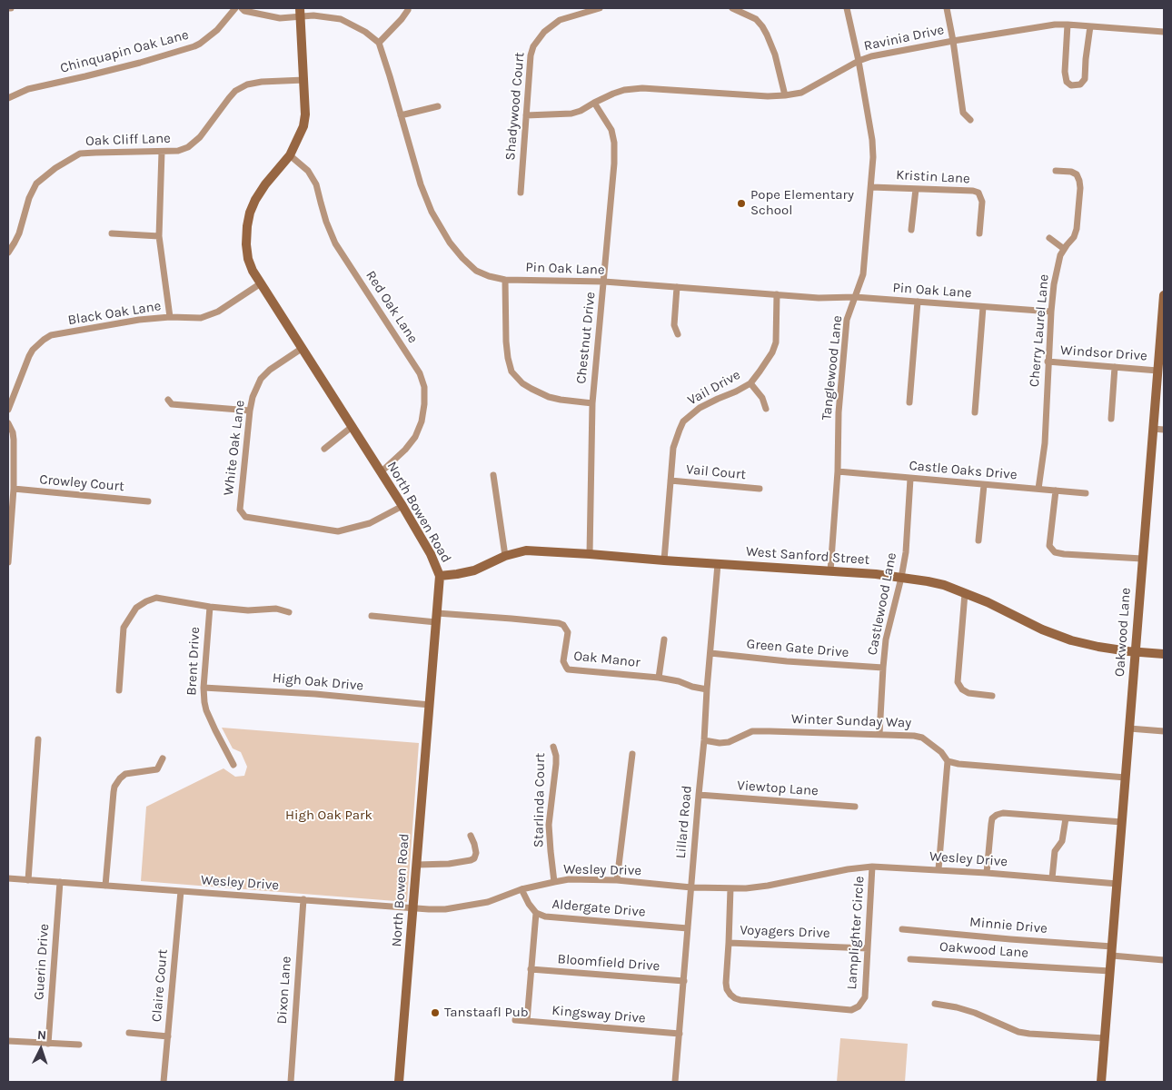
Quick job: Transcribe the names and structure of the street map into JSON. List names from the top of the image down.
{
  "streets": {
    "street": [
      "Ravinia Drive",
      "Chinquapin Oak Lane",
      "Shadywood Court",
      "Oak Cliff Lane",
      "Kristin Lane",
      "Pin Oak Lane",
      "Red Oak Lane",
      "Black Oak Lane",
      "Cherry Laurel Lane",
      "Chestnut Drive",
      "Windsor Drive",
      "Tanglewood Lane",
      "Vail Drive",
      "White Oak Lane",
      "Castle Oaks Drive",
      "Vail Court",
      "Crowley Court",
      "North Bowen Road",
      "West Sanford Street",
      "Castlewood Lane",
      "Oakwood Lane",
      "Green Gate Drive",
      "Oak Manor",
      "Brent Drive",
      "High Oak Drive",
      "Winter Sunday Way",
      "Viewtop Lane",
      "Starlinda Court",
      "Lillard Road",
      "Wesley Drive",
      "Aldergate Drive",
      "Minnie Drive",
      "Voyagers Drive",
      "Lamplighter Circle",
      "Guerin Drive",
      "Bloomfield Drive",
      "Claire Court",
      "Dixon Lane",
      "Kingsway Drive"
    ]
  },
  "crossings": [
    ["Ravinia Drive", "Shadywood Court"],
    ["Ravinia Drive", "Chestnut Drive"],
    ["Ravinia Drive", "Tanglewood Lane"],
    ["Oak Cliff Lane", "North Bowen Road"],
    ["Kristin Lane", "Tanglewood Lane"],
    ["Pin Oak Lane", "Cherry Laurel Lane"],
    ["Pin Oak Lane", "Chestnut Drive"],
    ["Pin Oak Lane", "Tanglewood Lane"],
    ["Pin Oak Lane", "Vail Drive"],
    ["Red Oak Lane", "North Bowen Road"],
    ["Black Oak Lane", "North Bowen Road"],
    ["Cherry Laurel Lane", "Windsor Drive"],
    ["Cherry Laurel Lane", "Castle Oaks Drive"],
    ["Chestnut Drive", "West Sanford Street"],
    ["Windsor Drive", "Oakwood Lane"],
    ["Tanglewood Lane", "Castle Oaks Drive"],
    ["Tanglewood Lane", "West Sanford Street"],
    ["Vail Drive", "Vail Court"],
    ["Vail Drive", "West Sanford Street"],
    ["White Oak Lane", "North Bowen Road"],
    ["Castle Oaks Drive", "Castlewood Lane"],
    ["North Bowen Road", "West Sanford Street"],
    ["North Bowen Road", "Oak Manor"],
    ["North Bowen Road", "High Oak Drive"],
    ["North Bowen Road", "Wesley Drive"],
    ["West Sanford Street", "Castlewood Lane"],
    ["West Sanford Street", "Oakwood Lane"],
    ["West Sanford Street", "Lillard Road"],
    ["Castlewood Lane", "Green Gate Drive"],
    ["Castlewood Lane", "Winter Sunday Way"],
    ["Oakwood Lane", "Wesley Drive"],
    ["Oakwood Lane", "Minnie Drive"],
    ["Green Gate Drive", "Lillard Road"],
    ["Oak Manor", "Lillard Road"],
    ["Brent Drive", "High Oak Drive"],
    ["Winter Sunday Way", "Lillard Road"],
    ["Viewtop Lane", "Lillard Road"],
    ["Starlinda Court", "Wesley Drive"],
    ["Lillard Road", "Wesley Drive"],
    ["Lillard Road", "Aldergate Drive"],
    ["Lillard Road", "Bloomfield Drive"],
    ["Lillard Road", "Kingsway Drive"],
    ["Wesley Drive", "Aldergate Drive"],
    ["Wesley Drive", "Lamplighter Circle"],
    ["Wesley Drive", "Guerin Drive"],
    ["Wesley Drive", "Claire Court"],
    ["Wesley Drive", "Dixon Lane"],
    ["Voyagers Drive", "Lamplighter Circle"]
  ],
  "parks": ["High Oak Park"],
  "places": ["Pope Elementary School", "Tanstaafl Pub"],
  "north": "top"
}
